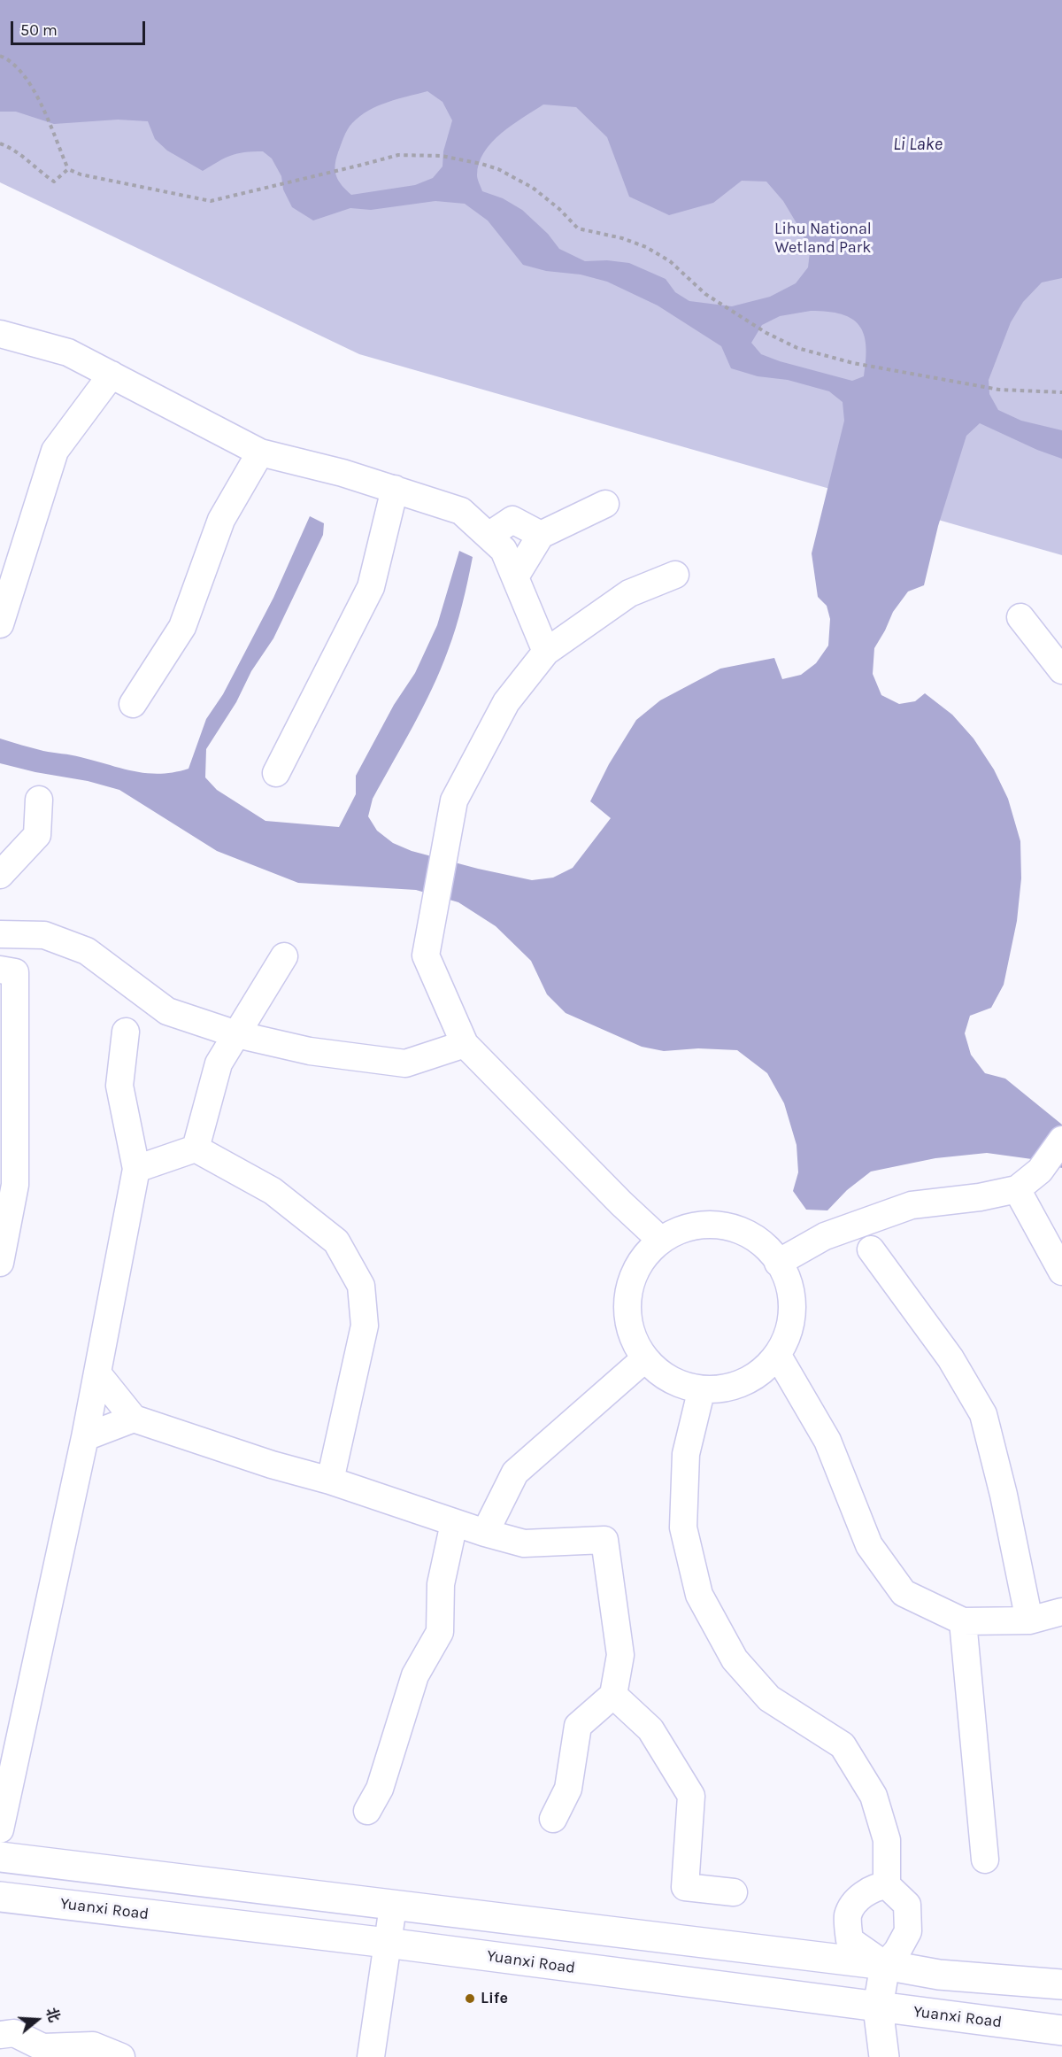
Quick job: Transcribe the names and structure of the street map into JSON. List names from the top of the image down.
{
  "streets": {
    "main road": ["Yuanxi Road"]
  },
  "water": ["Li Lake"],
  "parks": ["Lihu National Wetland Park"],
  "places": ["Life"],
  "scale_bar": "50 m",
  "north": "right"
}
